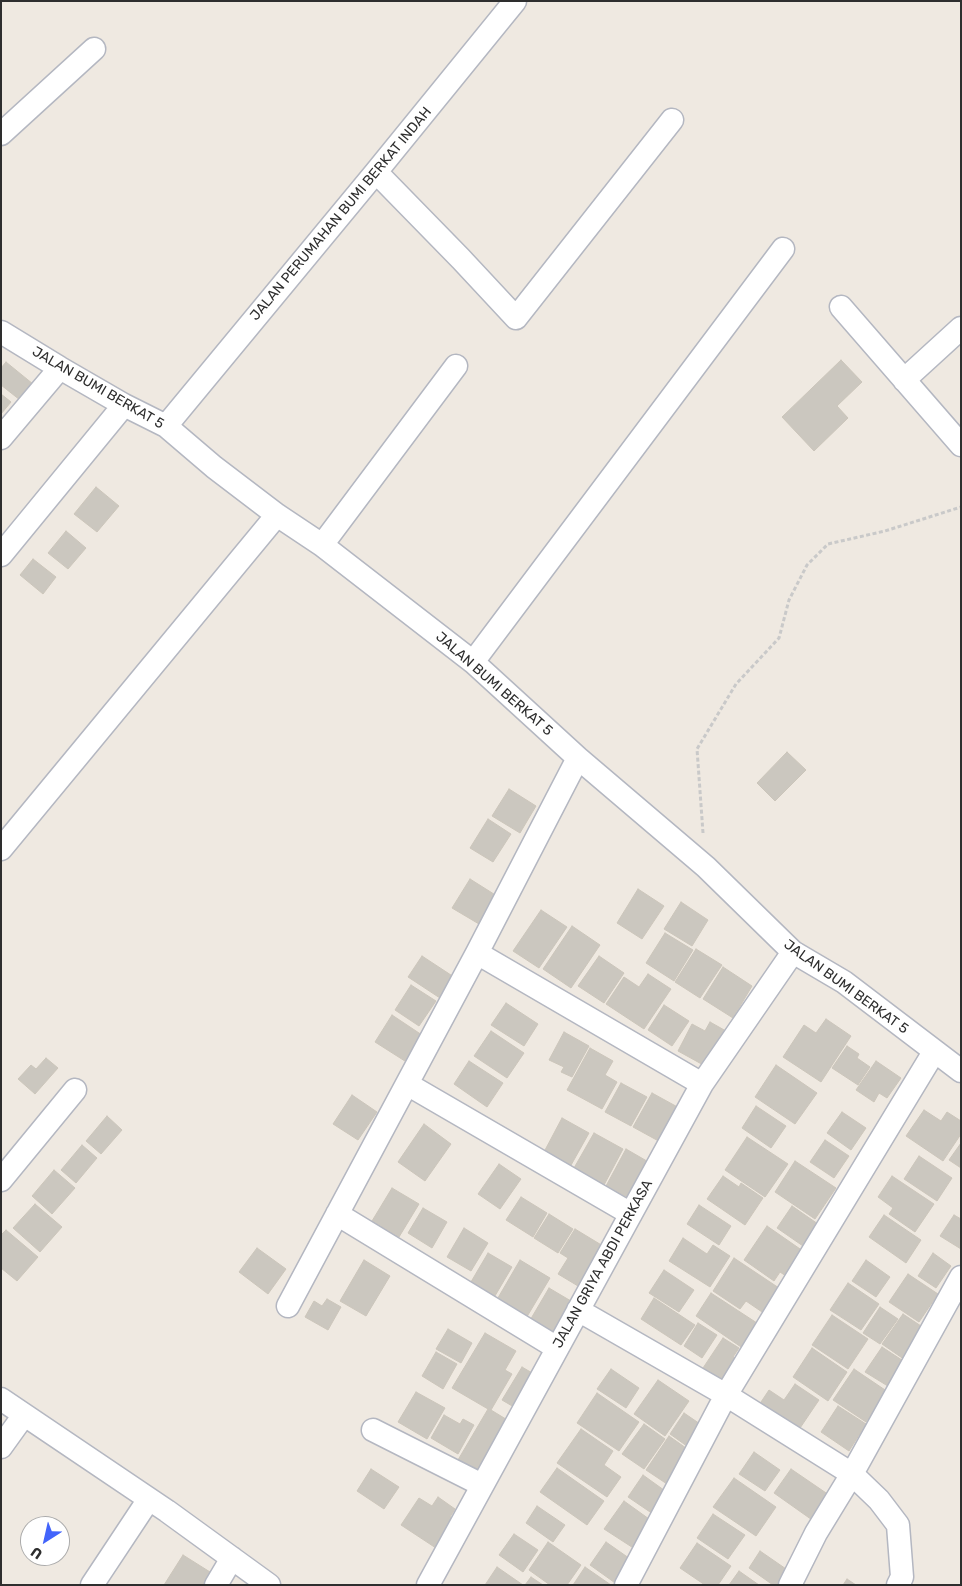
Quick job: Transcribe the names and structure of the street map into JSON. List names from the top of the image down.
{
  "streets": {
    "street": ["JALAN PERUMAHAN BUMI BERKAT INDAH", "JALAN BUMI BERKAT 5", "JALAN GRIYA ABDI PERKASA"]
  },
  "crossings": [
    ["JALAN PERUMAHAN BUMI BERKAT INDAH", "JALAN BUMI BERKAT 5"],
    ["JALAN BUMI BERKAT 5", "JALAN GRIYA ABDI PERKASA"]
  ],
  "north": "bottom left"
}
